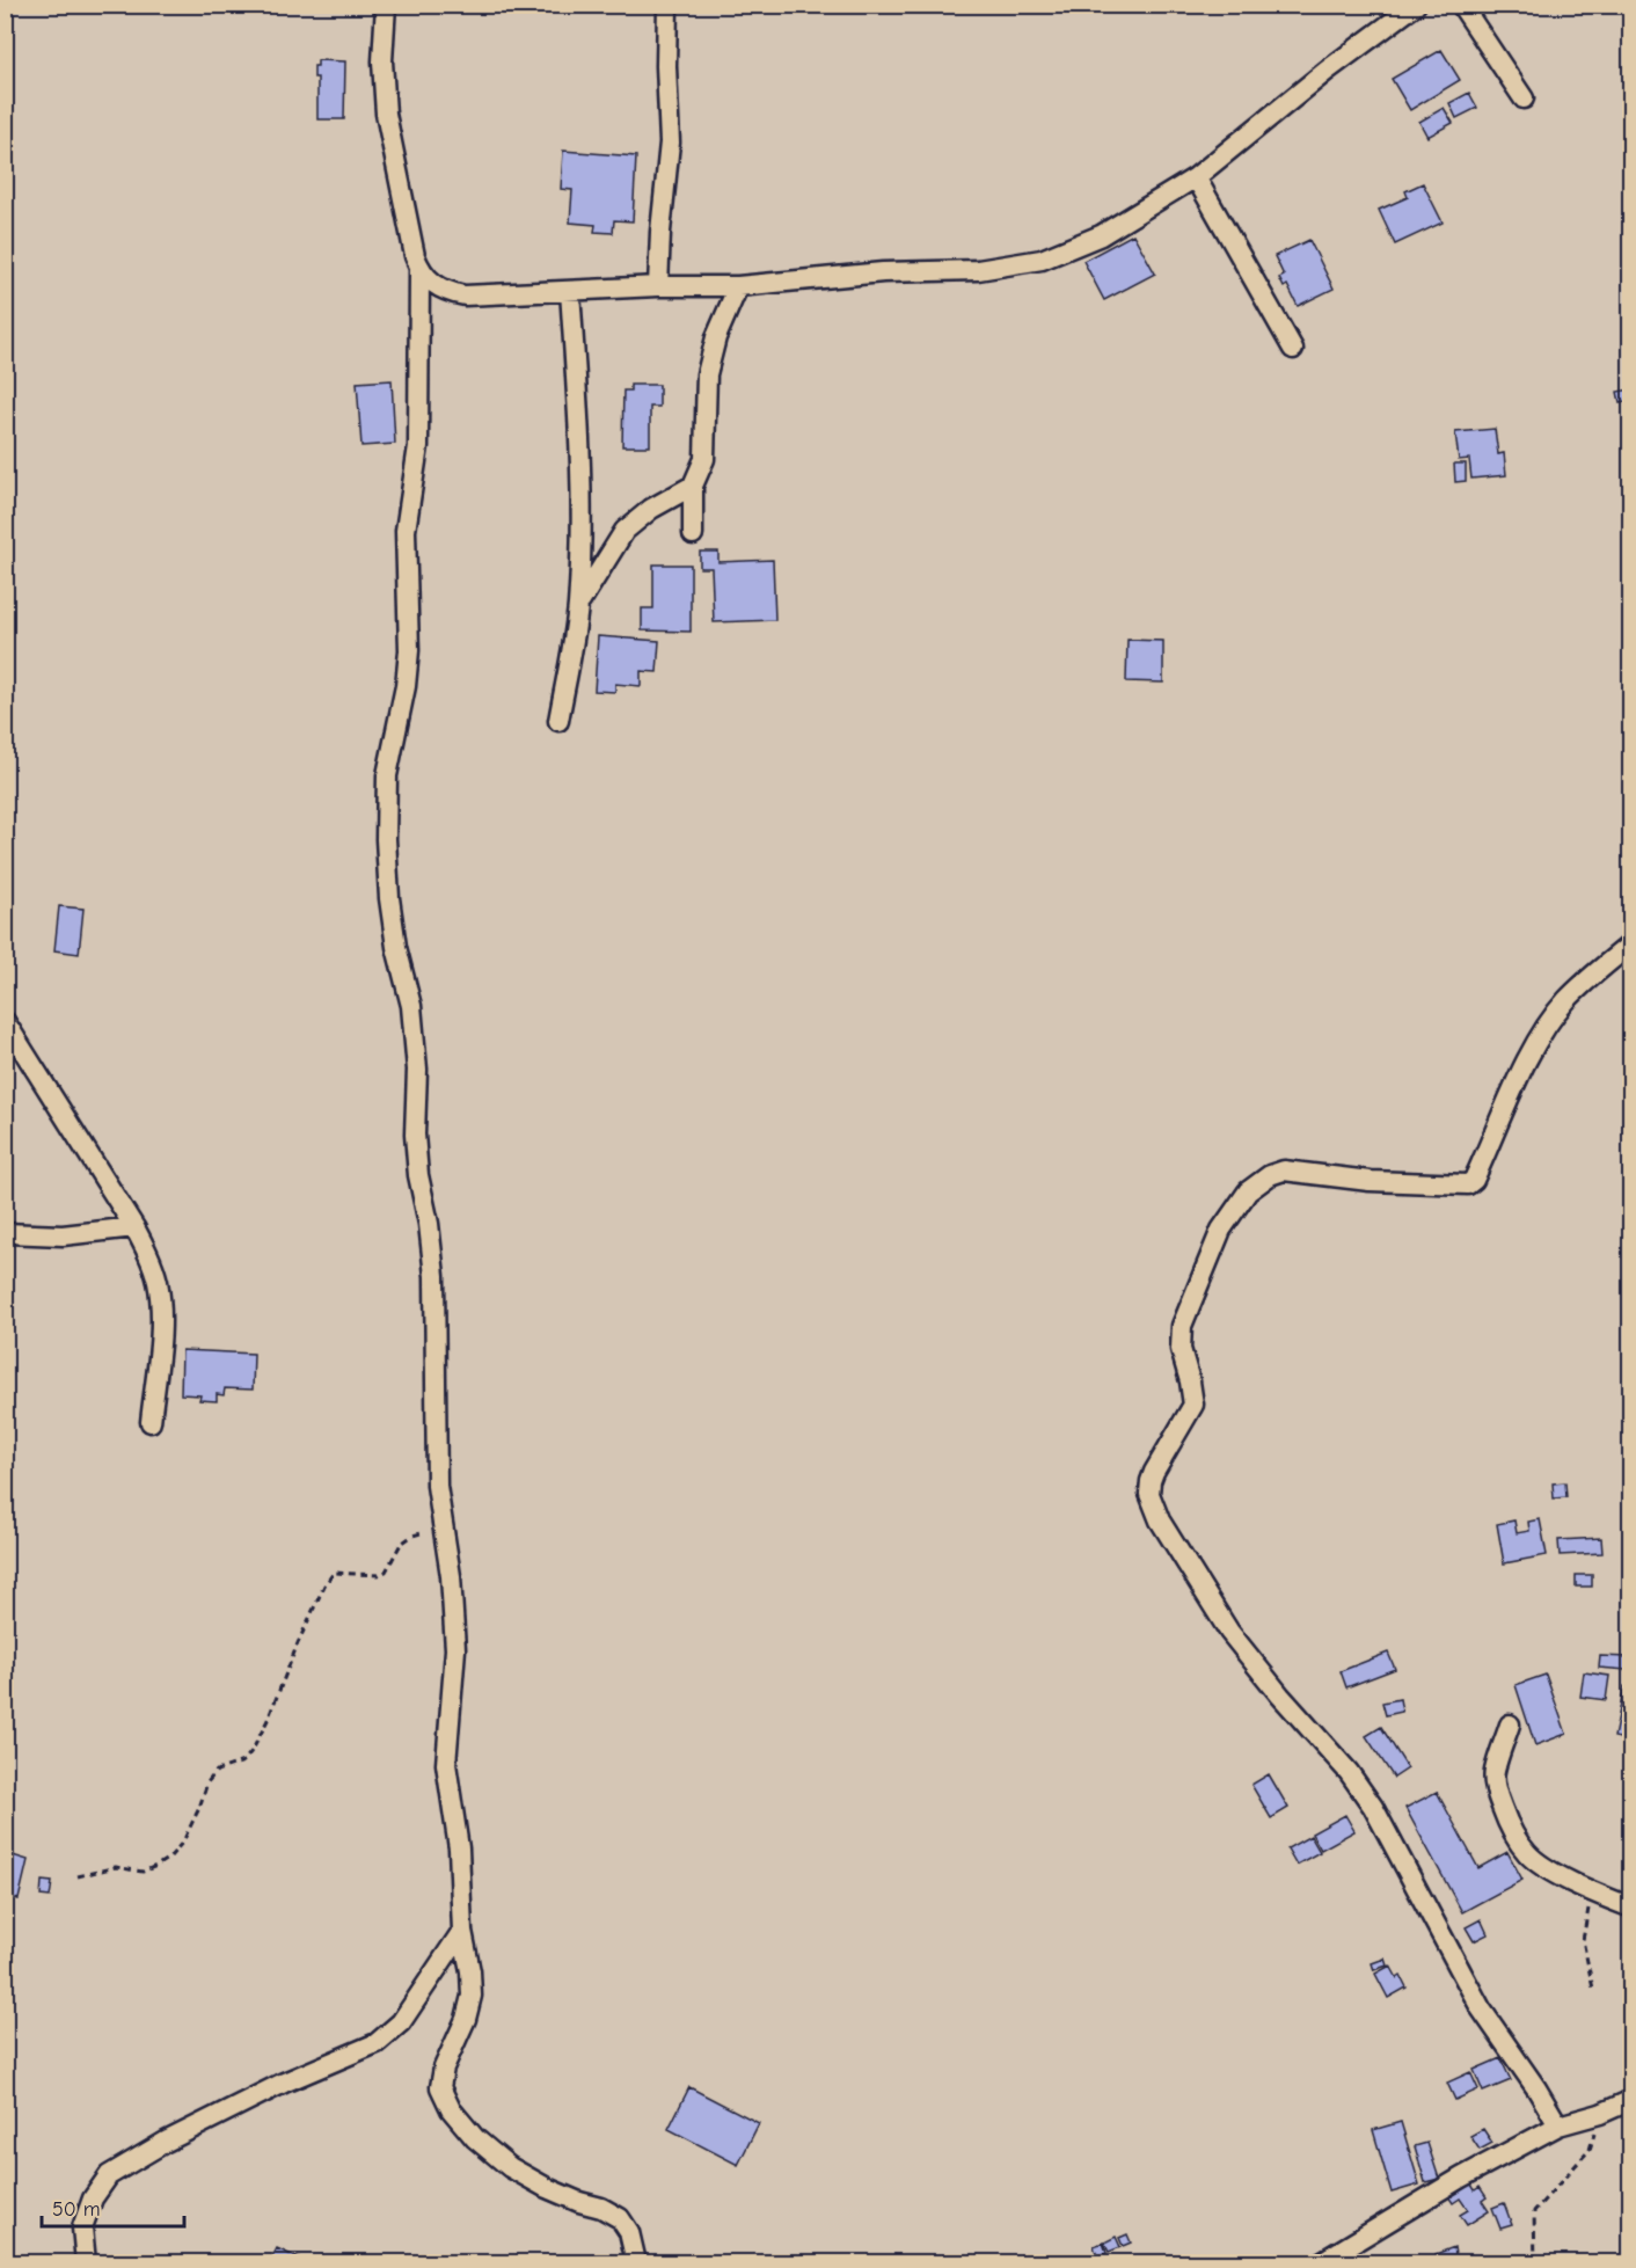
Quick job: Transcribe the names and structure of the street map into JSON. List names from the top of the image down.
{
  "scale_bar": "50 m"
}
